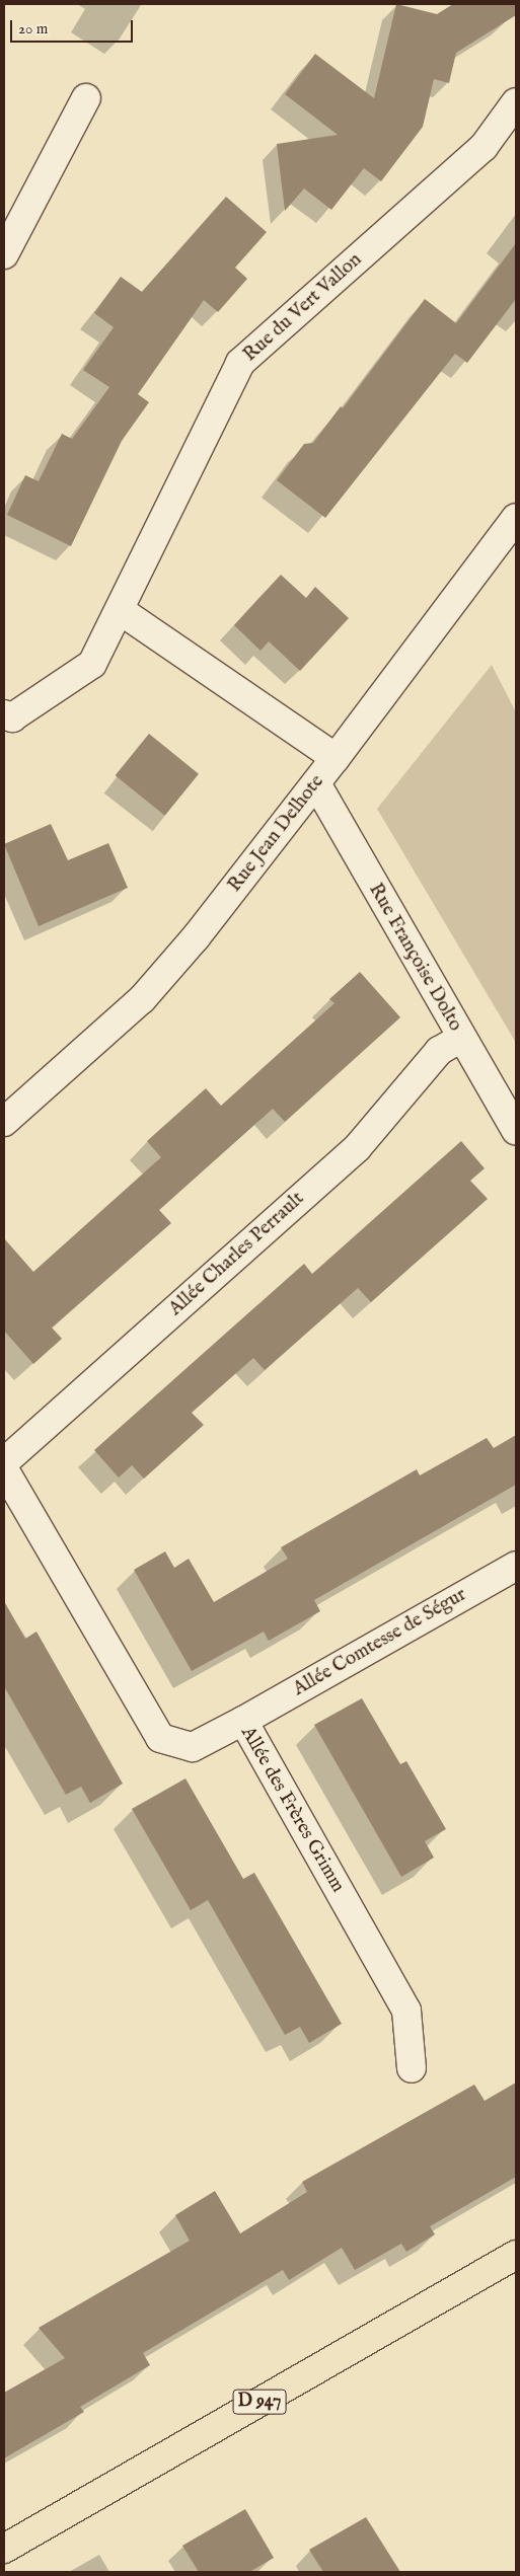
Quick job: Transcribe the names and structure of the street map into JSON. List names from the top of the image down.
{
  "streets": {
    "main road": ["D 947"],
    "street": [
      "Rue du Vert Vallon",
      "Rue Jean Delhote",
      "Rue Françoise Dolto",
      "Allée Charles Perrault",
      "Allée Comtesse de Ségur",
      "Allée des Frères Grimm"
    ]
  },
  "crossings": [
    ["Rue Jean Delhote", "Rue Françoise Dolto"],
    ["Rue Françoise Dolto", "Allée Charles Perrault"],
    ["Allée Comtesse de Ségur", "Allée des Frères Grimm"]
  ],
  "scale_bar": "20 m"
}
